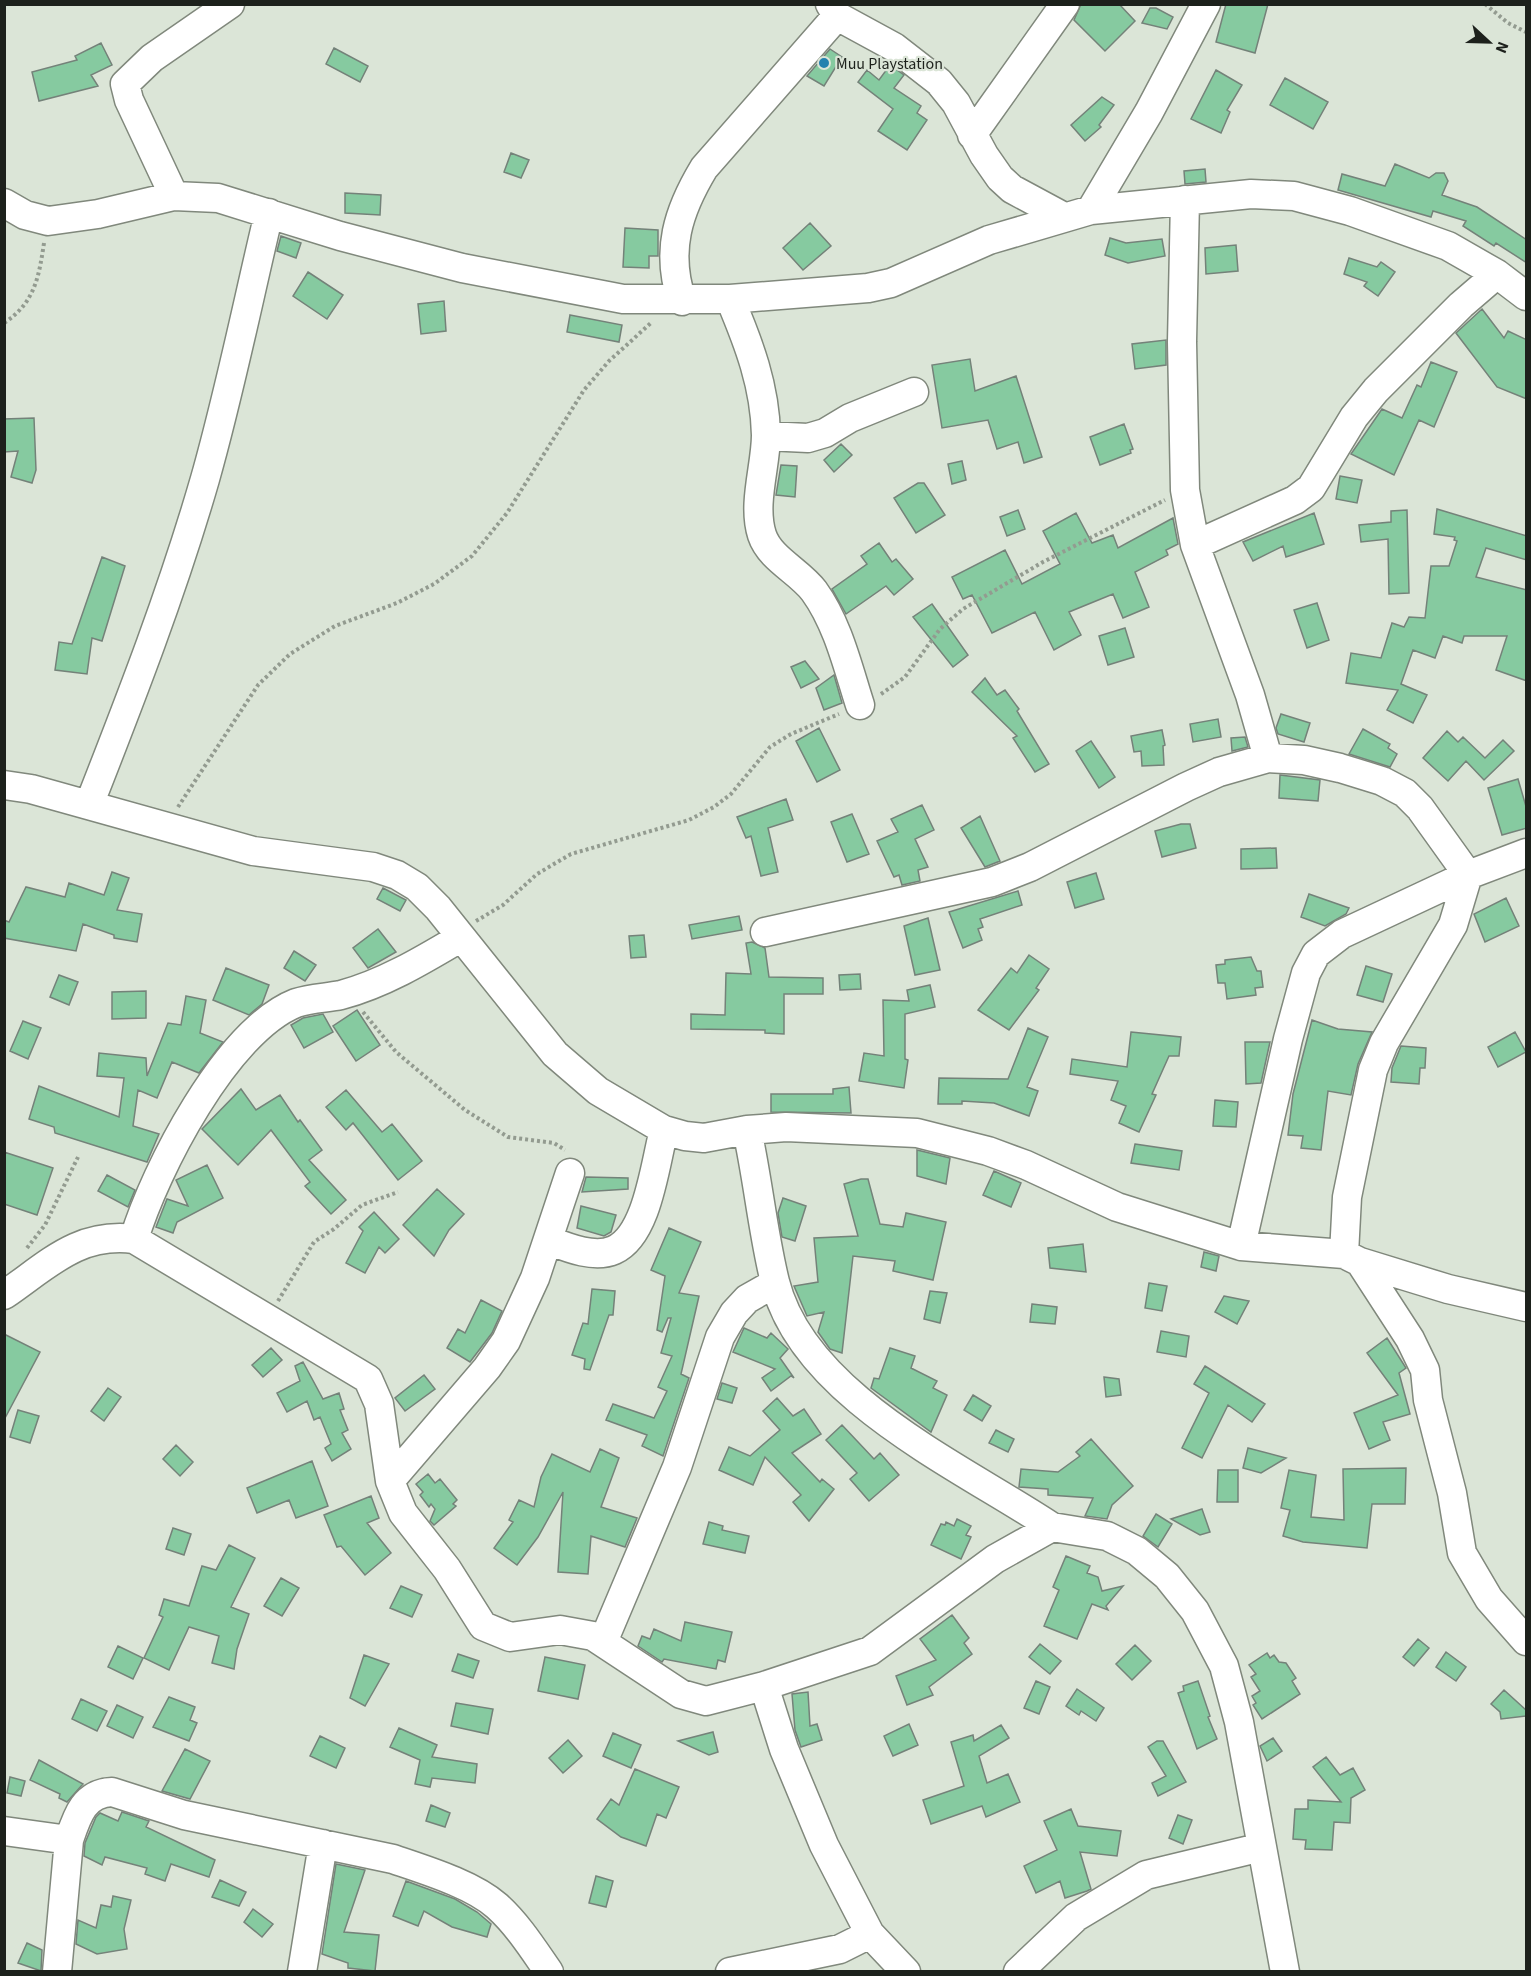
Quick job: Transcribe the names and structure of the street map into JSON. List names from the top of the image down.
{
  "places": ["Muu Playstation"],
  "north": "right"
}
